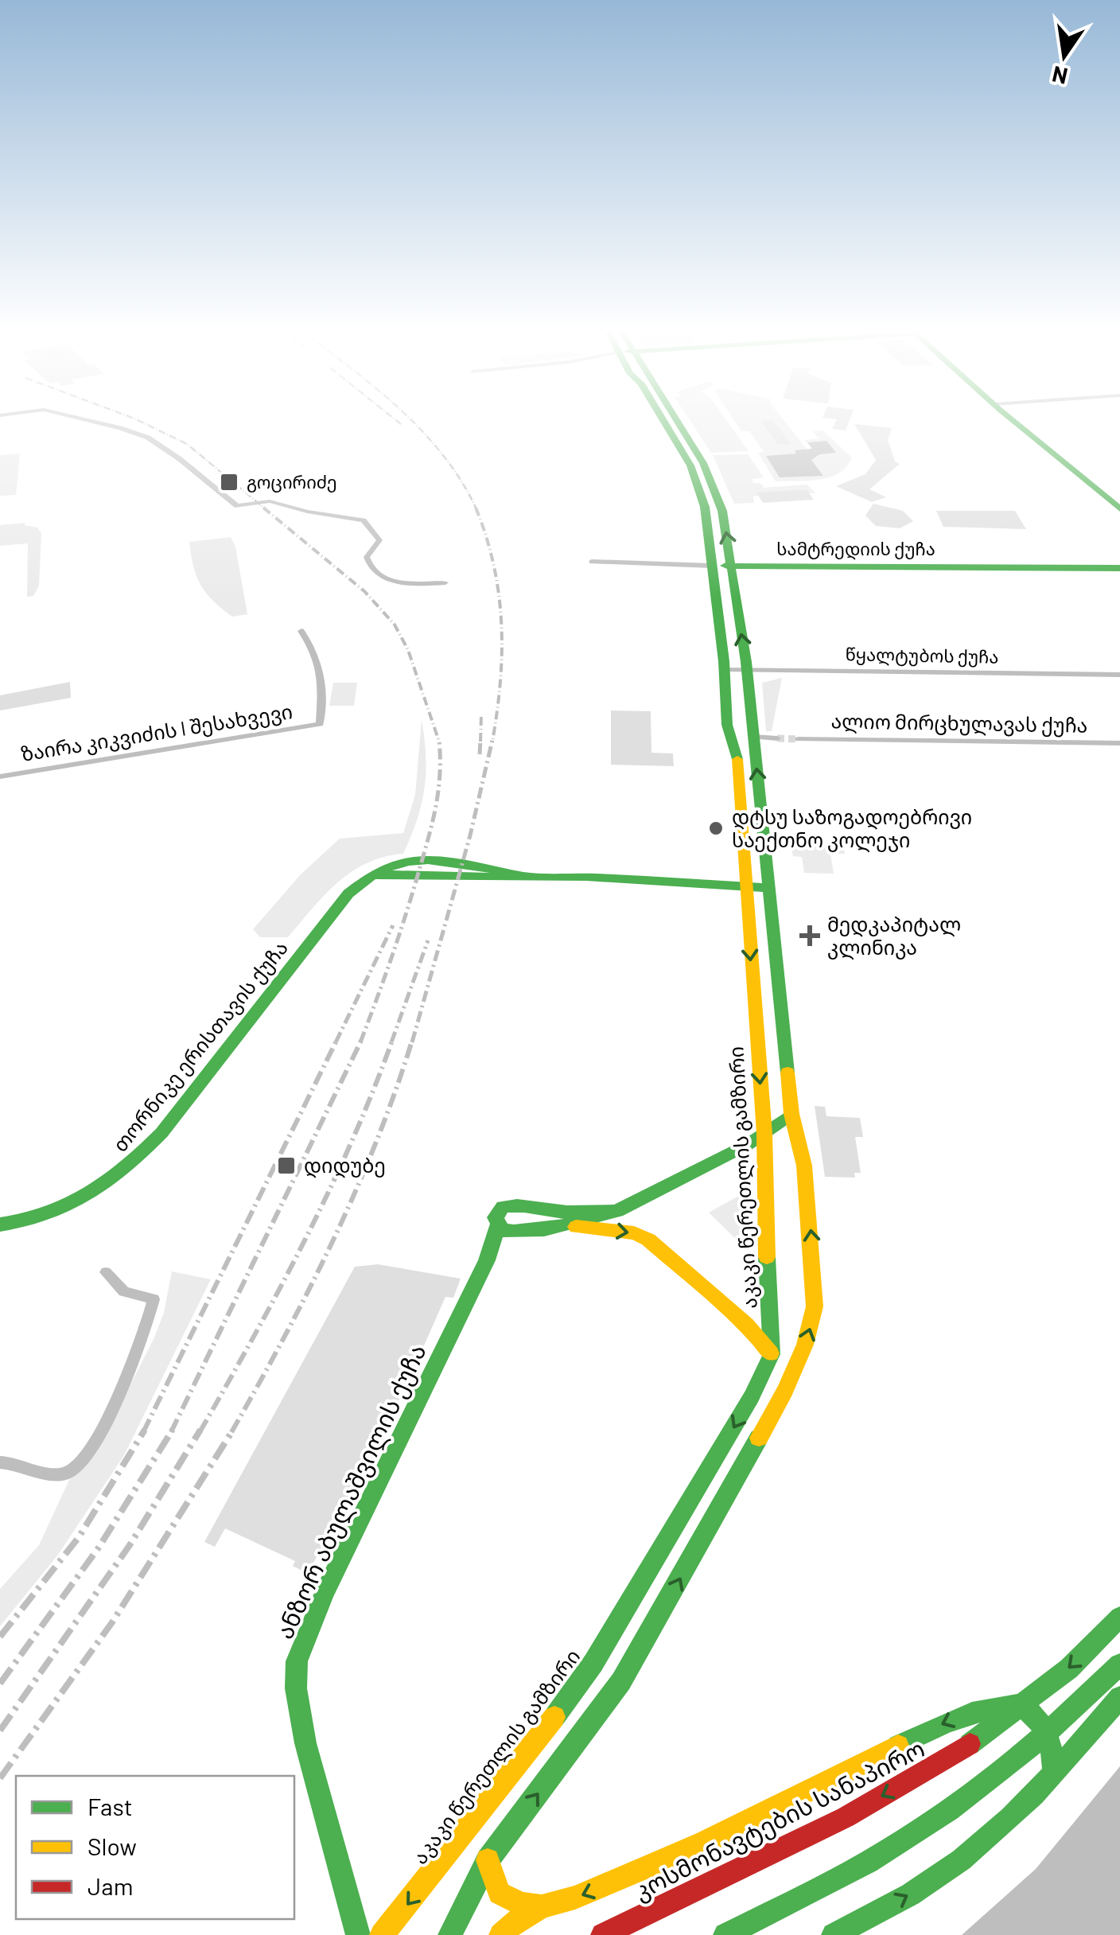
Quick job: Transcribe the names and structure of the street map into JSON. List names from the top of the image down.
{
  "streets": {
    "main road": [
      "სამტრედიის ქუჩა",
      "თორნიკე ერისთავის ქუჩა",
      "აკაკი წერეთლის გამზირი",
      "ანზორ აბულაშვილის ქუჩა",
      "კოსმონავტების სანაპირო"
    ],
    "street": ["წყალტუბოს ქუჩა", "ალიო მირცხულავას ქუჩა", "ზაირა კიკვიძის I შესახვევი"]
  },
  "crossings": [
    ["სამტრედიის ქუჩა", "აკაკი წერეთლის გამზირი"],
    ["წყალტუბოს ქუჩა", "აკაკი წერეთლის გამზირი"],
    ["თორნიკე ერისთავის ქუჩა", "აკაკი წერეთლის გამზირი"]
  ],
  "places": {
    "transit": ["გოცირიძე", "დიდუბე"],
    "other": ["დტსუ საზოგადოებრივი საექთნო კოლეჯი"],
    "health": ["მედკაპიტალ კლინიკა"]
  },
  "legend": ["Fast", "Slow", "Jam"],
  "north": "bottom"
}
